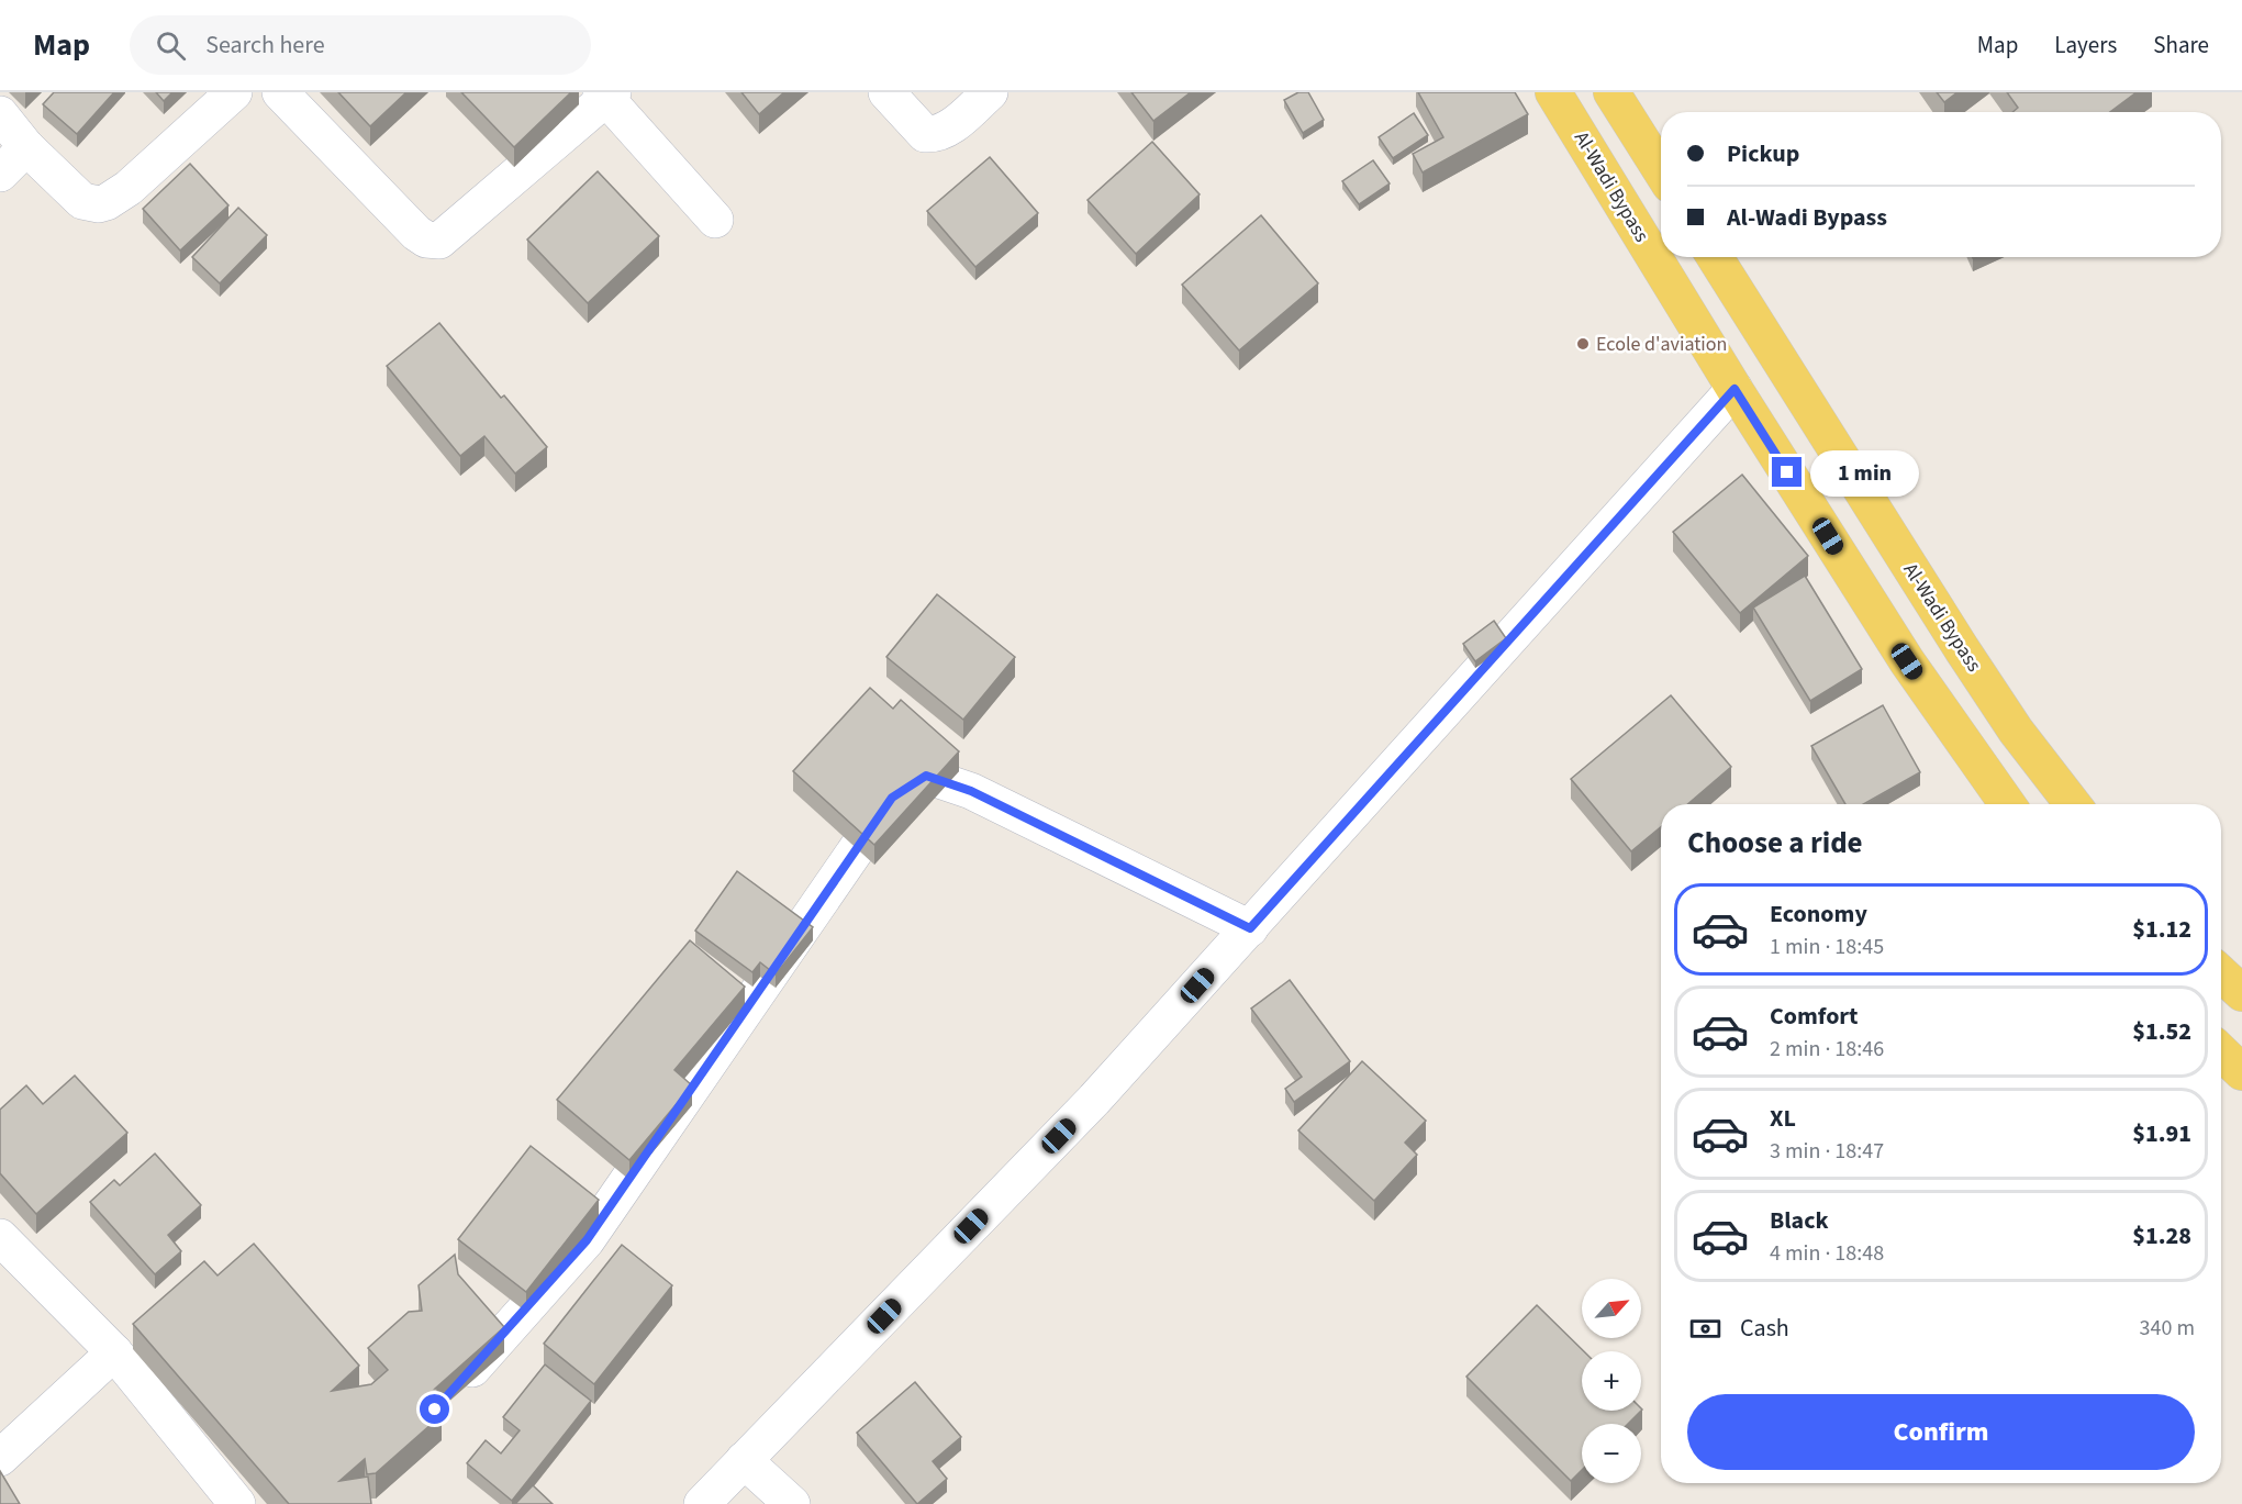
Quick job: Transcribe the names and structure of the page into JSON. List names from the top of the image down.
{
  "streets": {
    "main road": ["Al-Wadi Bypass"]
  },
  "places": ["Ecole d'aviation"],
  "north": "top right",
  "page": {
    "header": "Map",
    "search": "Search here",
    "nav": ["Map", "Layers", "Share"],
    "banner": ["Pickup", "Al-Wadi Bypass"],
    "bubble": "1 min",
    "heading": "Choose a ride",
    "list": [
      {
        "name": "Economy",
        "note": "1 min · 18:45",
        "value": "$1.12"
      },
      {
        "name": "Comfort",
        "note": "2 min · 18:46",
        "value": "$1.52"
      },
      {
        "name": "XL",
        "note": "3 min · 18:47",
        "value": "$1.91"
      },
      {
        "name": "Black",
        "note": "4 min · 18:48",
        "value": "$1.28"
      }
    ],
    "map_buttons": ["+", "−"],
    "pay": ["Cash", "340 m"],
    "buttons": "Confirm"
  }
}
